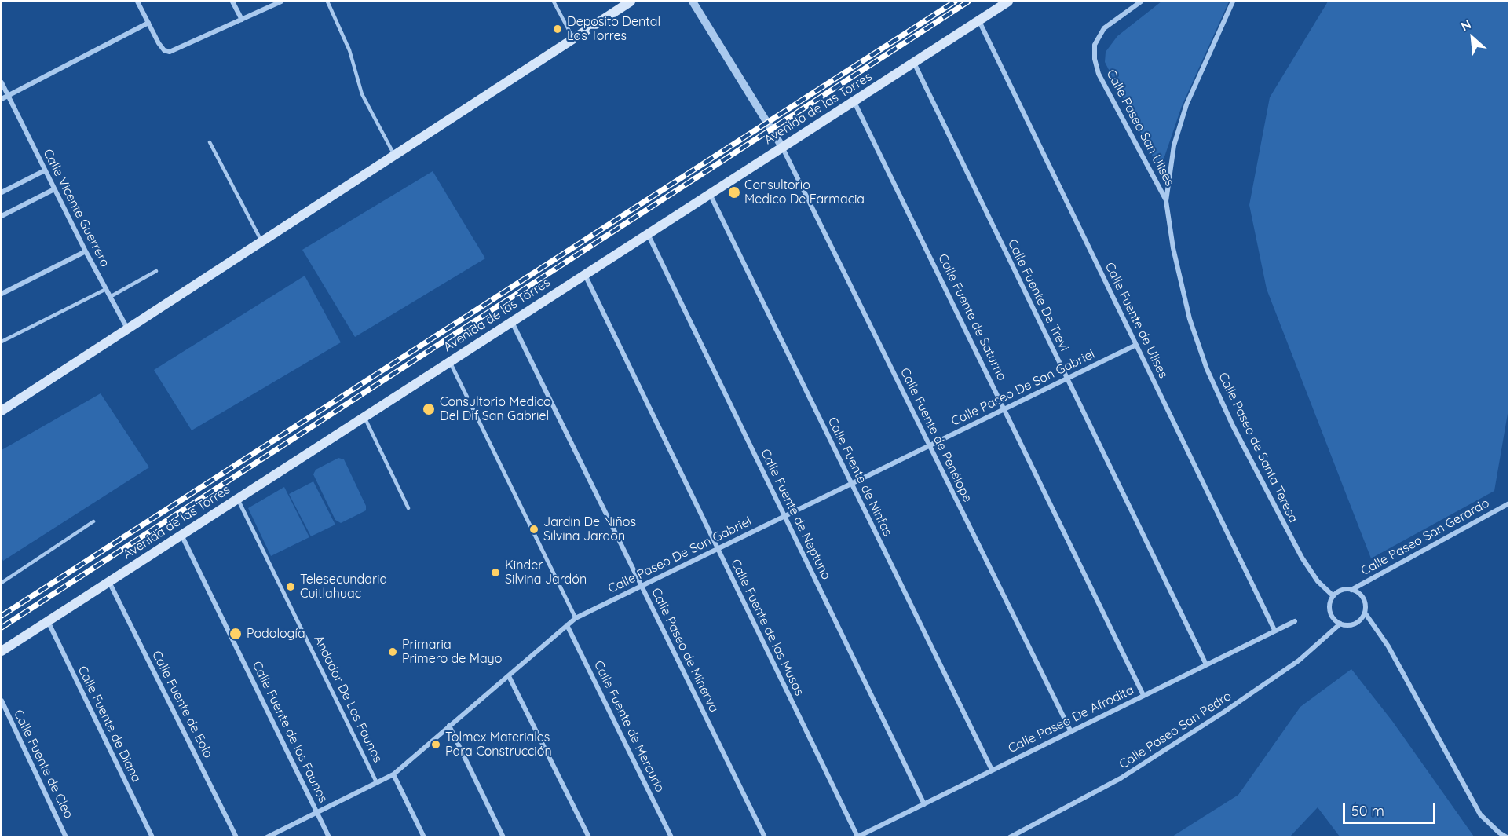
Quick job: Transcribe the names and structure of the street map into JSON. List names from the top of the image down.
{
  "streets": {
    "main road": ["Avenida de las Torres"],
    "street": [
      "Calle Paseo San Ulises",
      "Calle Vicente Guerrero",
      "Calle Fuente De Trevi",
      "Calle Fuente de Saturno",
      "Calle Fuente de Ulises",
      "Calle Paseo De San Gabriel",
      "Calle Fuente de Penélope",
      "Calle Paseo de Santa Teresa",
      "Calle Fuente de Ninfas",
      "Calle Fuente de Neptuno",
      "Calle Paseo San Gerardo",
      "Calle Fuente de las Musas",
      "Calle Paseo de Minerva",
      "Andador De Los Faunos",
      "Calle Fuente de Eolo",
      "Calle Paseo De Afrodita",
      "Calle Fuente de Diana",
      "Calle Fuente de Mercurio",
      "Calle Paseo San Pedro",
      "Calle Fuente de los Faunos",
      "Calle Fuente de Cleo"
    ]
  },
  "crossings": [
    ["Avenida de las Torres", "Calle Fuente De Trevi"],
    ["Avenida de las Torres", "Calle Fuente de Saturno"],
    ["Avenida de las Torres", "Calle Fuente de Ulises"],
    ["Avenida de las Torres", "Calle Fuente de Penélope"],
    ["Avenida de las Torres", "Calle Fuente de Ninfas"],
    ["Avenida de las Torres", "Calle Fuente de Neptuno"],
    ["Avenida de las Torres", "Calle Fuente de las Musas"],
    ["Avenida de las Torres", "Calle Paseo de Minerva"],
    ["Avenida de las Torres", "Andador De Los Faunos"],
    ["Avenida de las Torres", "Calle Fuente de Eolo"],
    ["Avenida de las Torres", "Calle Fuente de Diana"],
    ["Avenida de las Torres", "Calle Fuente de los Faunos"],
    ["Calle Paseo San Ulises", "Calle Paseo de Santa Teresa"],
    ["Calle Fuente De Trevi", "Calle Paseo De San Gabriel"],
    ["Calle Fuente De Trevi", "Calle Paseo De Afrodita"],
    ["Calle Fuente de Saturno", "Calle Paseo De San Gabriel"],
    ["Calle Fuente de Saturno", "Calle Paseo De Afrodita"],
    ["Calle Fuente de Ulises", "Calle Paseo De San Gabriel"],
    ["Calle Fuente de Ulises", "Calle Paseo De Afrodita"],
    ["Calle Paseo De San Gabriel", "Calle Fuente de Penélope"],
    ["Calle Paseo De San Gabriel", "Calle Fuente de Ninfas"],
    ["Calle Paseo De San Gabriel", "Calle Fuente de Neptuno"],
    ["Calle Paseo De San Gabriel", "Calle Fuente de las Musas"],
    ["Calle Paseo De San Gabriel", "Calle Paseo de Minerva"],
    ["Calle Paseo De San Gabriel", "Andador De Los Faunos"],
    ["Calle Paseo De San Gabriel", "Calle Fuente de Mercurio"],
    ["Calle Paseo De San Gabriel", "Calle Fuente de los Faunos"],
    ["Calle Fuente de Penélope", "Calle Paseo De Afrodita"],
    ["Calle Paseo de Santa Teresa", "Calle Paseo San Gerardo"],
    ["Calle Paseo de Santa Teresa", "Calle Paseo San Pedro"],
    ["Calle Fuente de Ninfas", "Calle Paseo De Afrodita"],
    ["Calle Fuente de Neptuno", "Calle Paseo De Afrodita"],
    ["Calle Paseo San Gerardo", "Calle Paseo San Pedro"],
    ["Calle Fuente de las Musas", "Calle Paseo De Afrodita"]
  ],
  "places": [
    "Deposito Dental Las Torres",
    "Consultorio Medico De Farmacia",
    "Consultorio Medico Del Dif San Gabriel",
    "Jardin De Niños Silvina Jardon",
    "Kinder Silvina Jardón",
    "Telesecundaria Cuitlahuac",
    "Podología",
    "Primaria Primero de Mayo",
    "Tolmex Materiales Para Construcción"
  ],
  "scale_bar": "50 m",
  "north": "top left"
}
